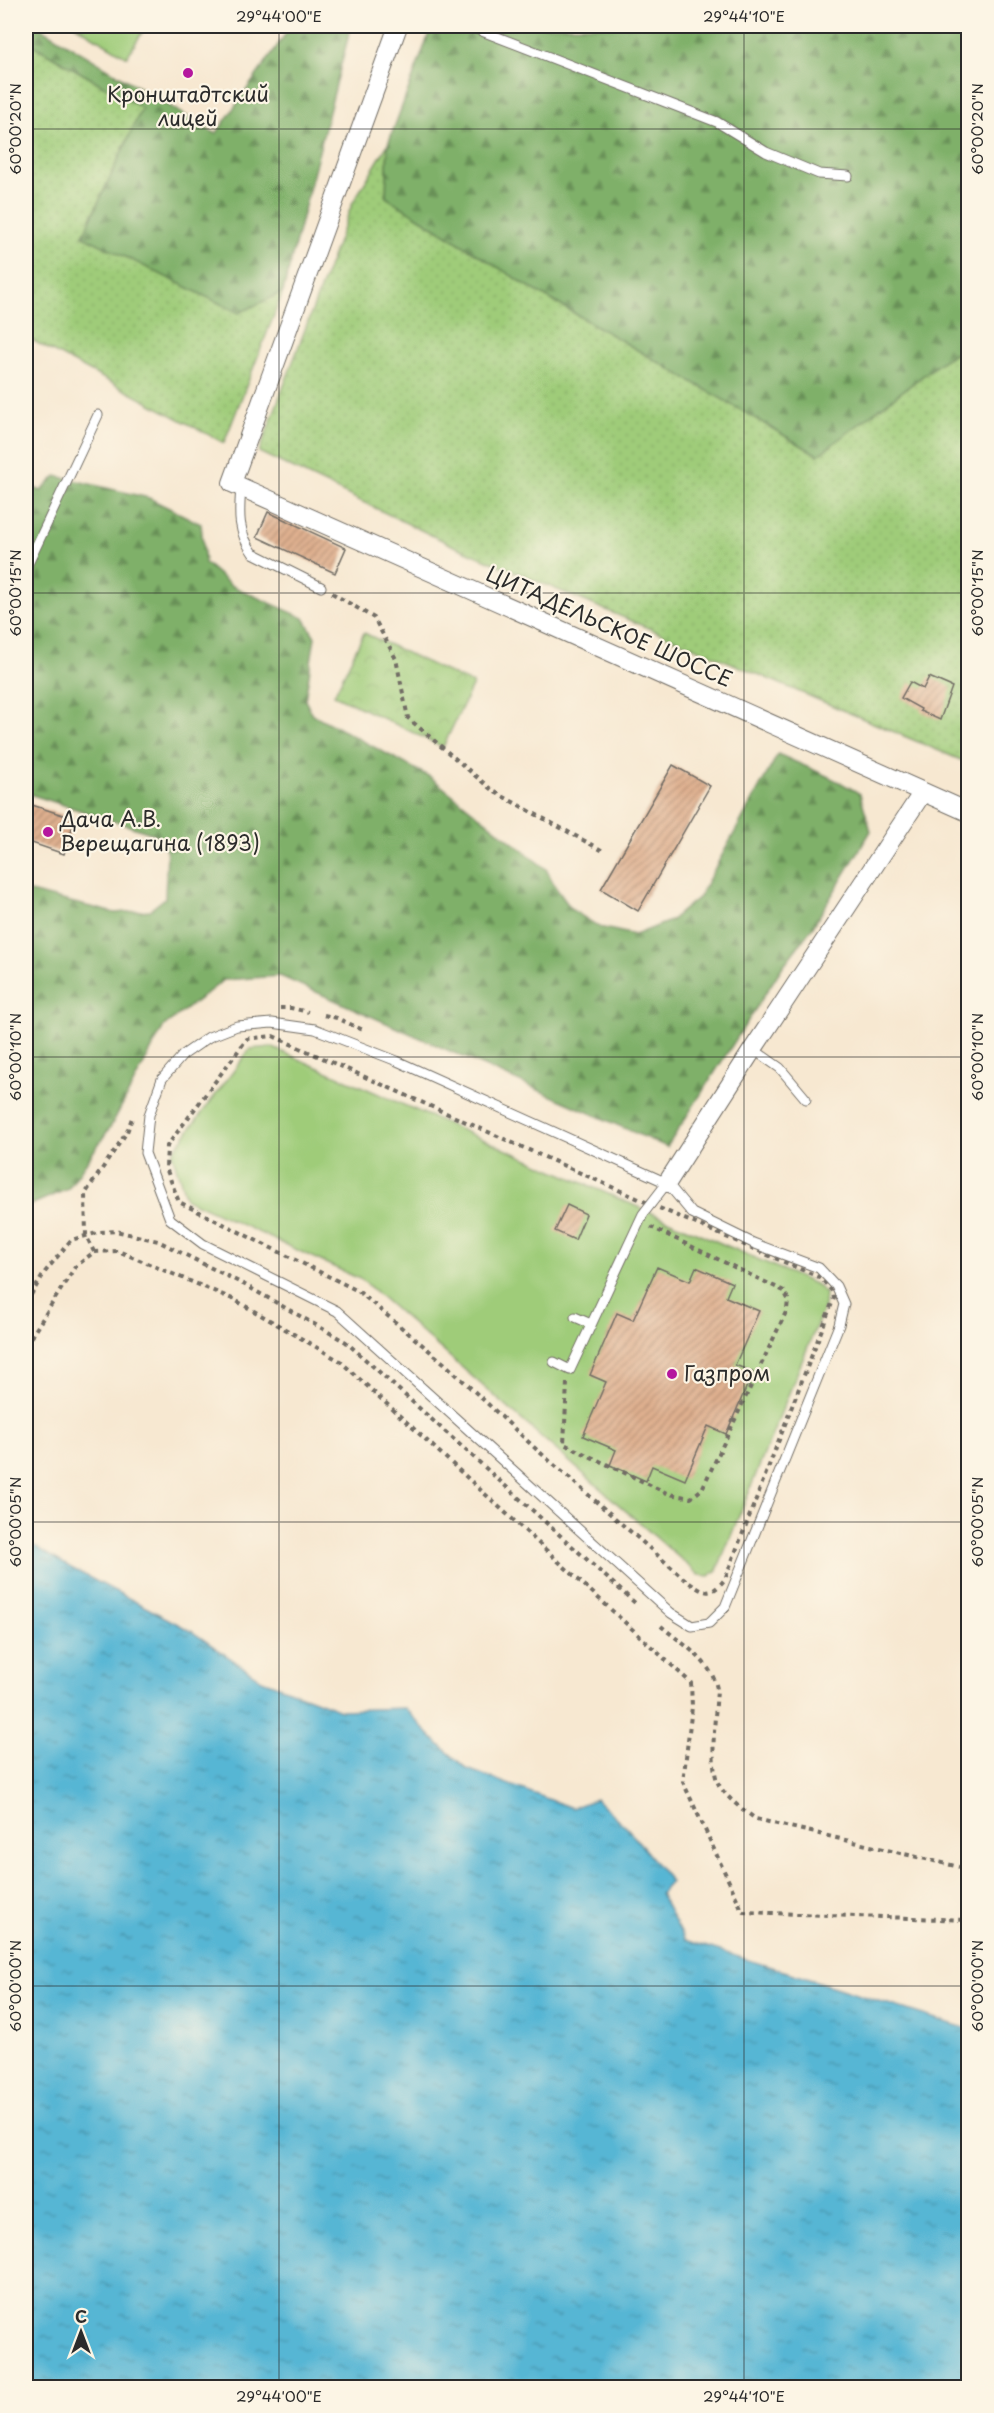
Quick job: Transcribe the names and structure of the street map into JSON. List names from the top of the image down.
{
  "streets": {
    "street": ["ЦИТАДЕЛЬСКОЕ ШОССЕ"]
  },
  "places": ["Кронштадтский лицей", "Дача А.В. Верещагина (1893)", "Газпром"],
  "north": "top",
  "coordinates": [
    "29°44'00\"E",
    "29°44'10\"E",
    "60°00'20\"N",
    "60°00'15\"N",
    "60°00'10\"N",
    "60°00'05\"N",
    "60°00'00\"N"
  ]
}
